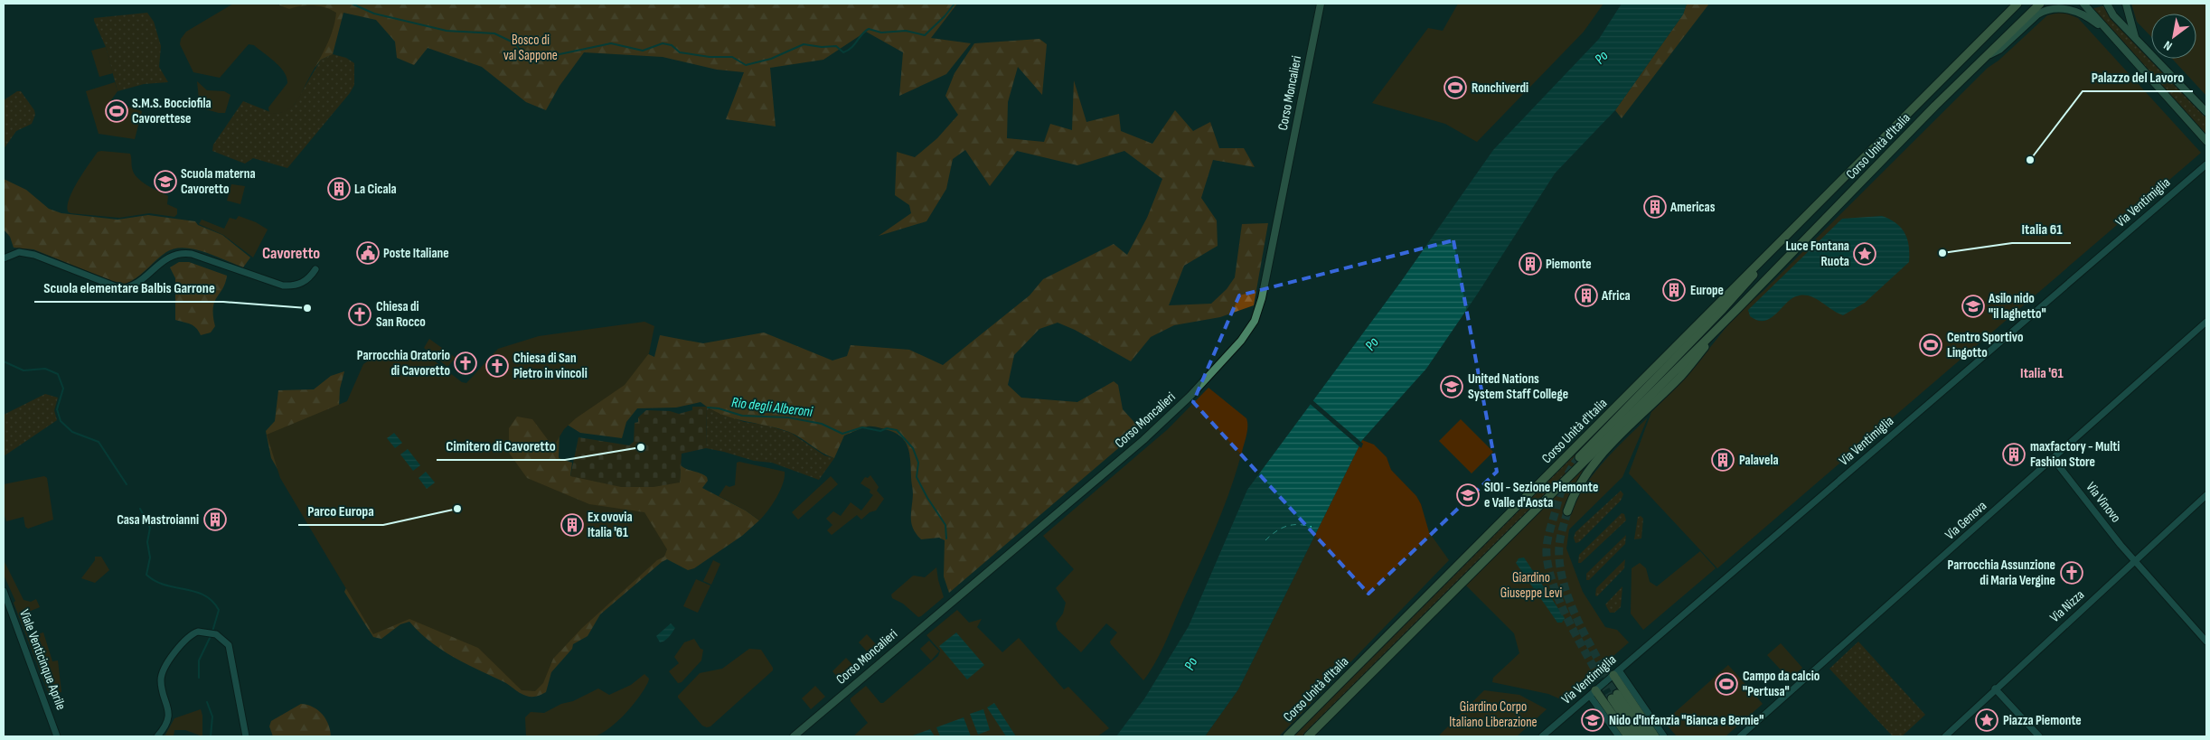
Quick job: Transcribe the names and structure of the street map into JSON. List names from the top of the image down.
{
  "streets": {
    "main road": ["Corso Moncalieri", "Corso Unità d'Italia"],
    "street": [
      "Via Ventimiglia",
      "Via Vinovo",
      "Via Genova",
      "Via Nizza",
      "Viale Venticinque Aprile"
    ]
  },
  "crossings": [
    ["Via Vinovo", "Via Genova"],
    ["Via Vinovo", "Via Nizza"]
  ],
  "districts": ["Cavoretto", "Italia '61"],
  "water": ["Po", "Rio degli Alberoni"],
  "parks": ["Bosco di val Sappone", "Giardino Giuseppe Levi", "Giardino Corpo Italiano Liberazione"],
  "places": {
    "sports": [
      "Ronchiverdi",
      "S.M.S. Bocciofila Cavorettese",
      "Centro Sportivo Lingotto",
      "Campo da calcio \"Pertusa\""
    ],
    "other": [
      "Palazzo del Lavoro",
      "Italia 61",
      "Scuola elementare Balbis Garrone",
      "Cimitero di Cavoretto",
      "Parco Europa"
    ],
    "school or university": [
      "Scuola materna Cavoretto",
      "Asilo nido \"il laghetto\"",
      "United Nations System Staff College",
      "SIOI - Sezione Piemonte e Valle d'Aosta",
      "Nido d'Infanzia \"Bianca e Bernie\""
    ],
    "building": [
      "La Cicala",
      "Americas",
      "Piemonte",
      "Europe",
      "Africa",
      "maxfactory - Multi Fashion Store",
      "Palavela",
      "Casa Mastroianni",
      "Ex ovovia Italia '61"
    ],
    "public building": ["Poste Italiane"],
    "place": ["Luce Fontana Ruota", "Piazza Piemonte"],
    "church": [
      "Chiesa di San Rocco",
      "Parrocchia Oratorio di Cavoretto",
      "Chiesa di San Pietro in vincoli",
      "Parrocchia Assunzione di Maria Vergine"
    ]
  },
  "north": "bottom left"
}
